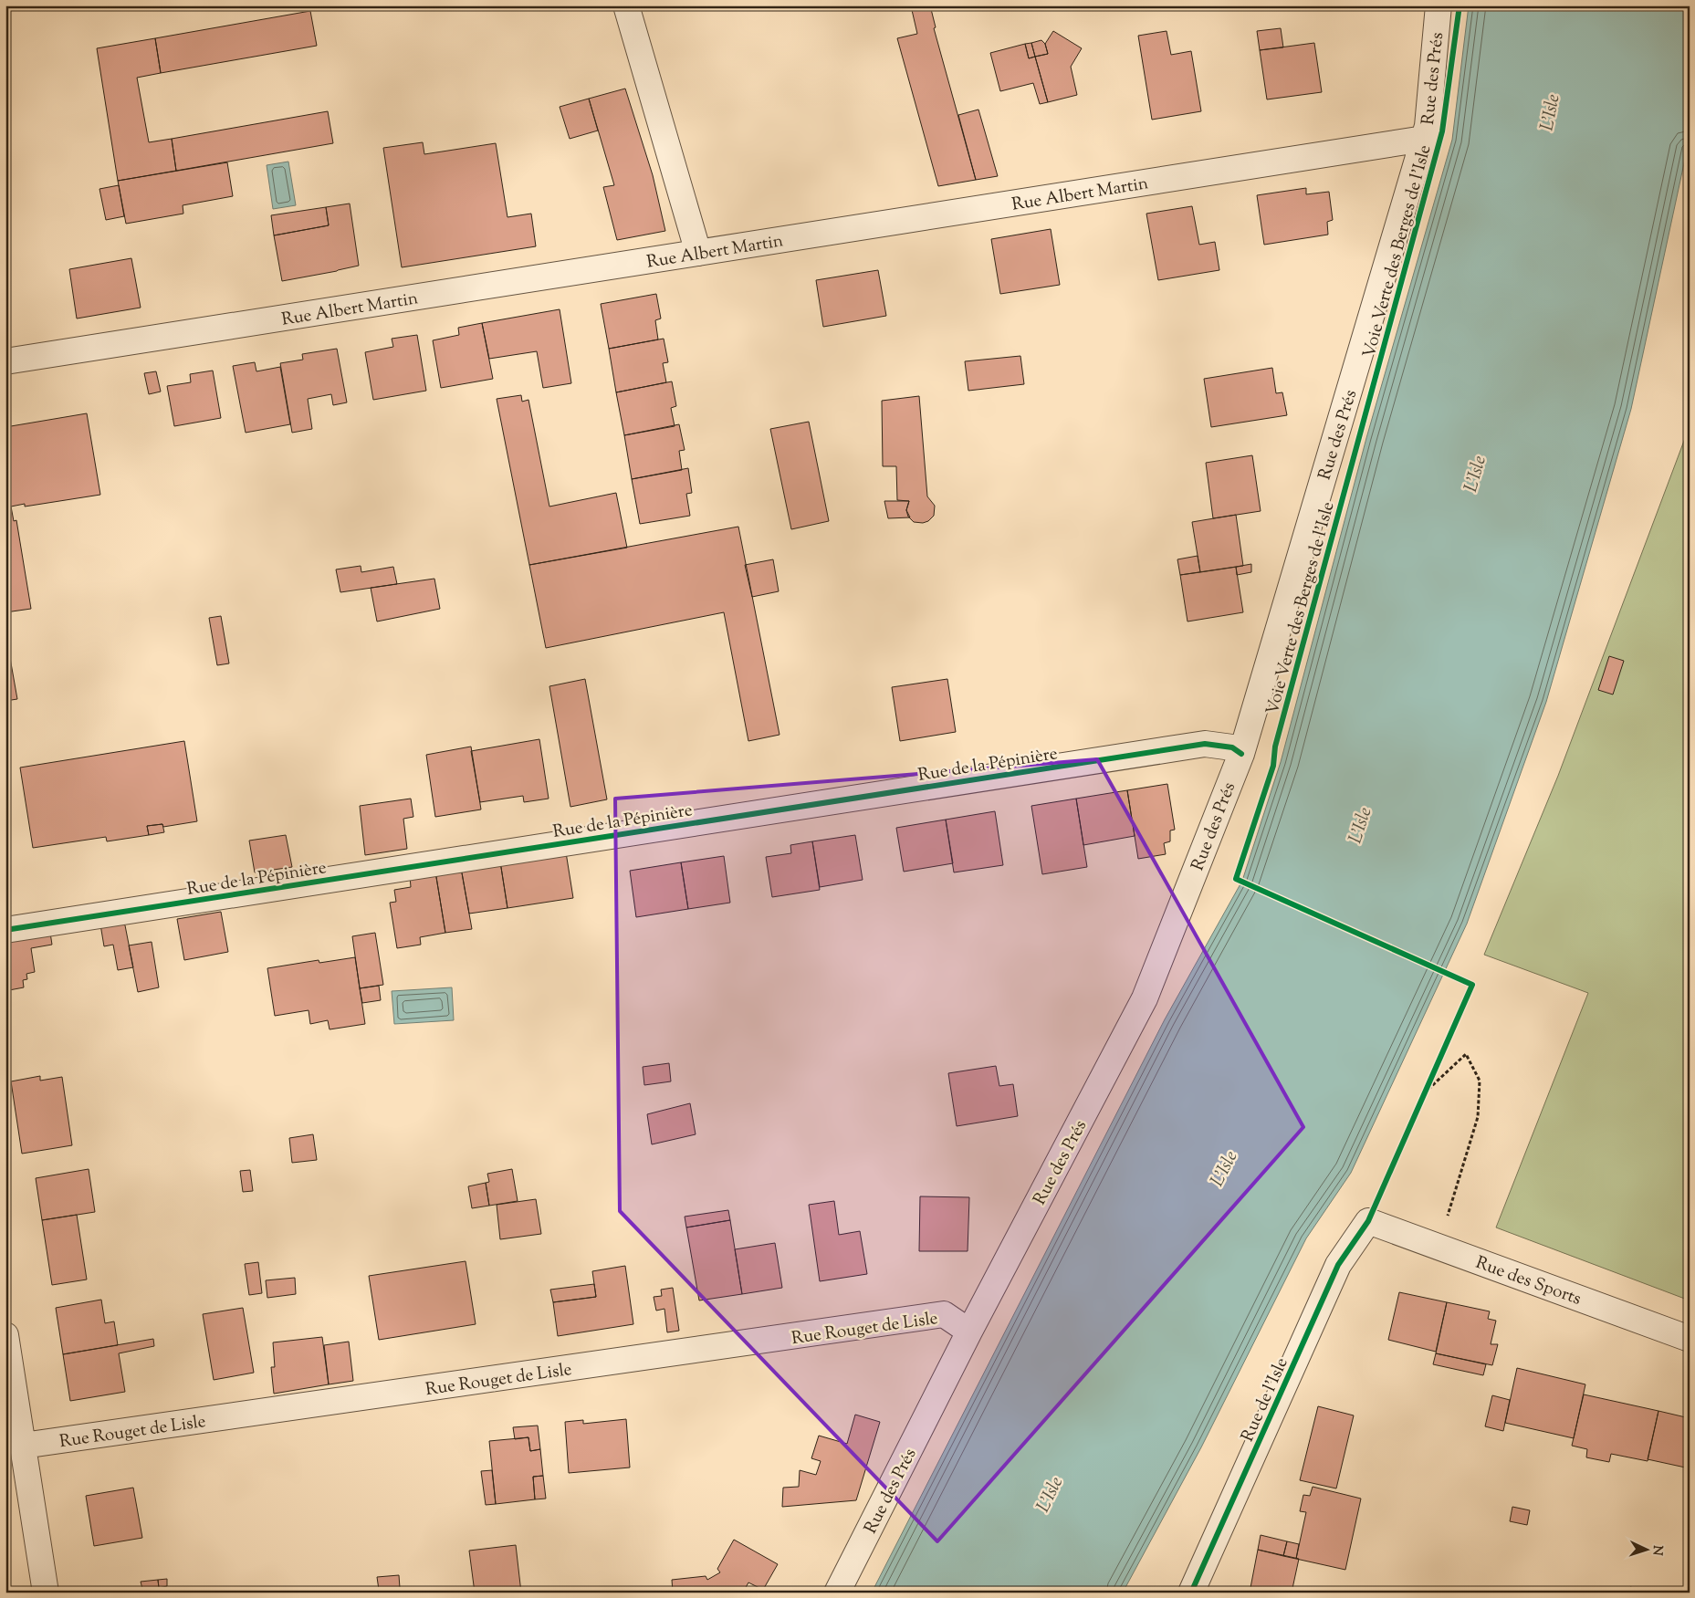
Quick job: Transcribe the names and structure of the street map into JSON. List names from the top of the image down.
{
  "streets": {
    "street": [
      "Rue des Prés",
      "Rue Albert Martin",
      "Rue de la Pépinière",
      "Rue des Sports",
      "Rue Rouget de Lisle",
      "Rue de l'Isle"
    ],
    "cycle path": ["Voie Verte des Berges de l'Isle"]
  },
  "crossings": [
    ["Rue des Prés", "Rue Albert Martin"],
    ["Rue des Prés", "Rue de la Pépinière"],
    ["Rue des Prés", "Rue Rouget de Lisle"],
    ["Rue des Sports", "Rue de l'Isle"]
  ],
  "water": ["L'Isle"],
  "north": "right"
}
